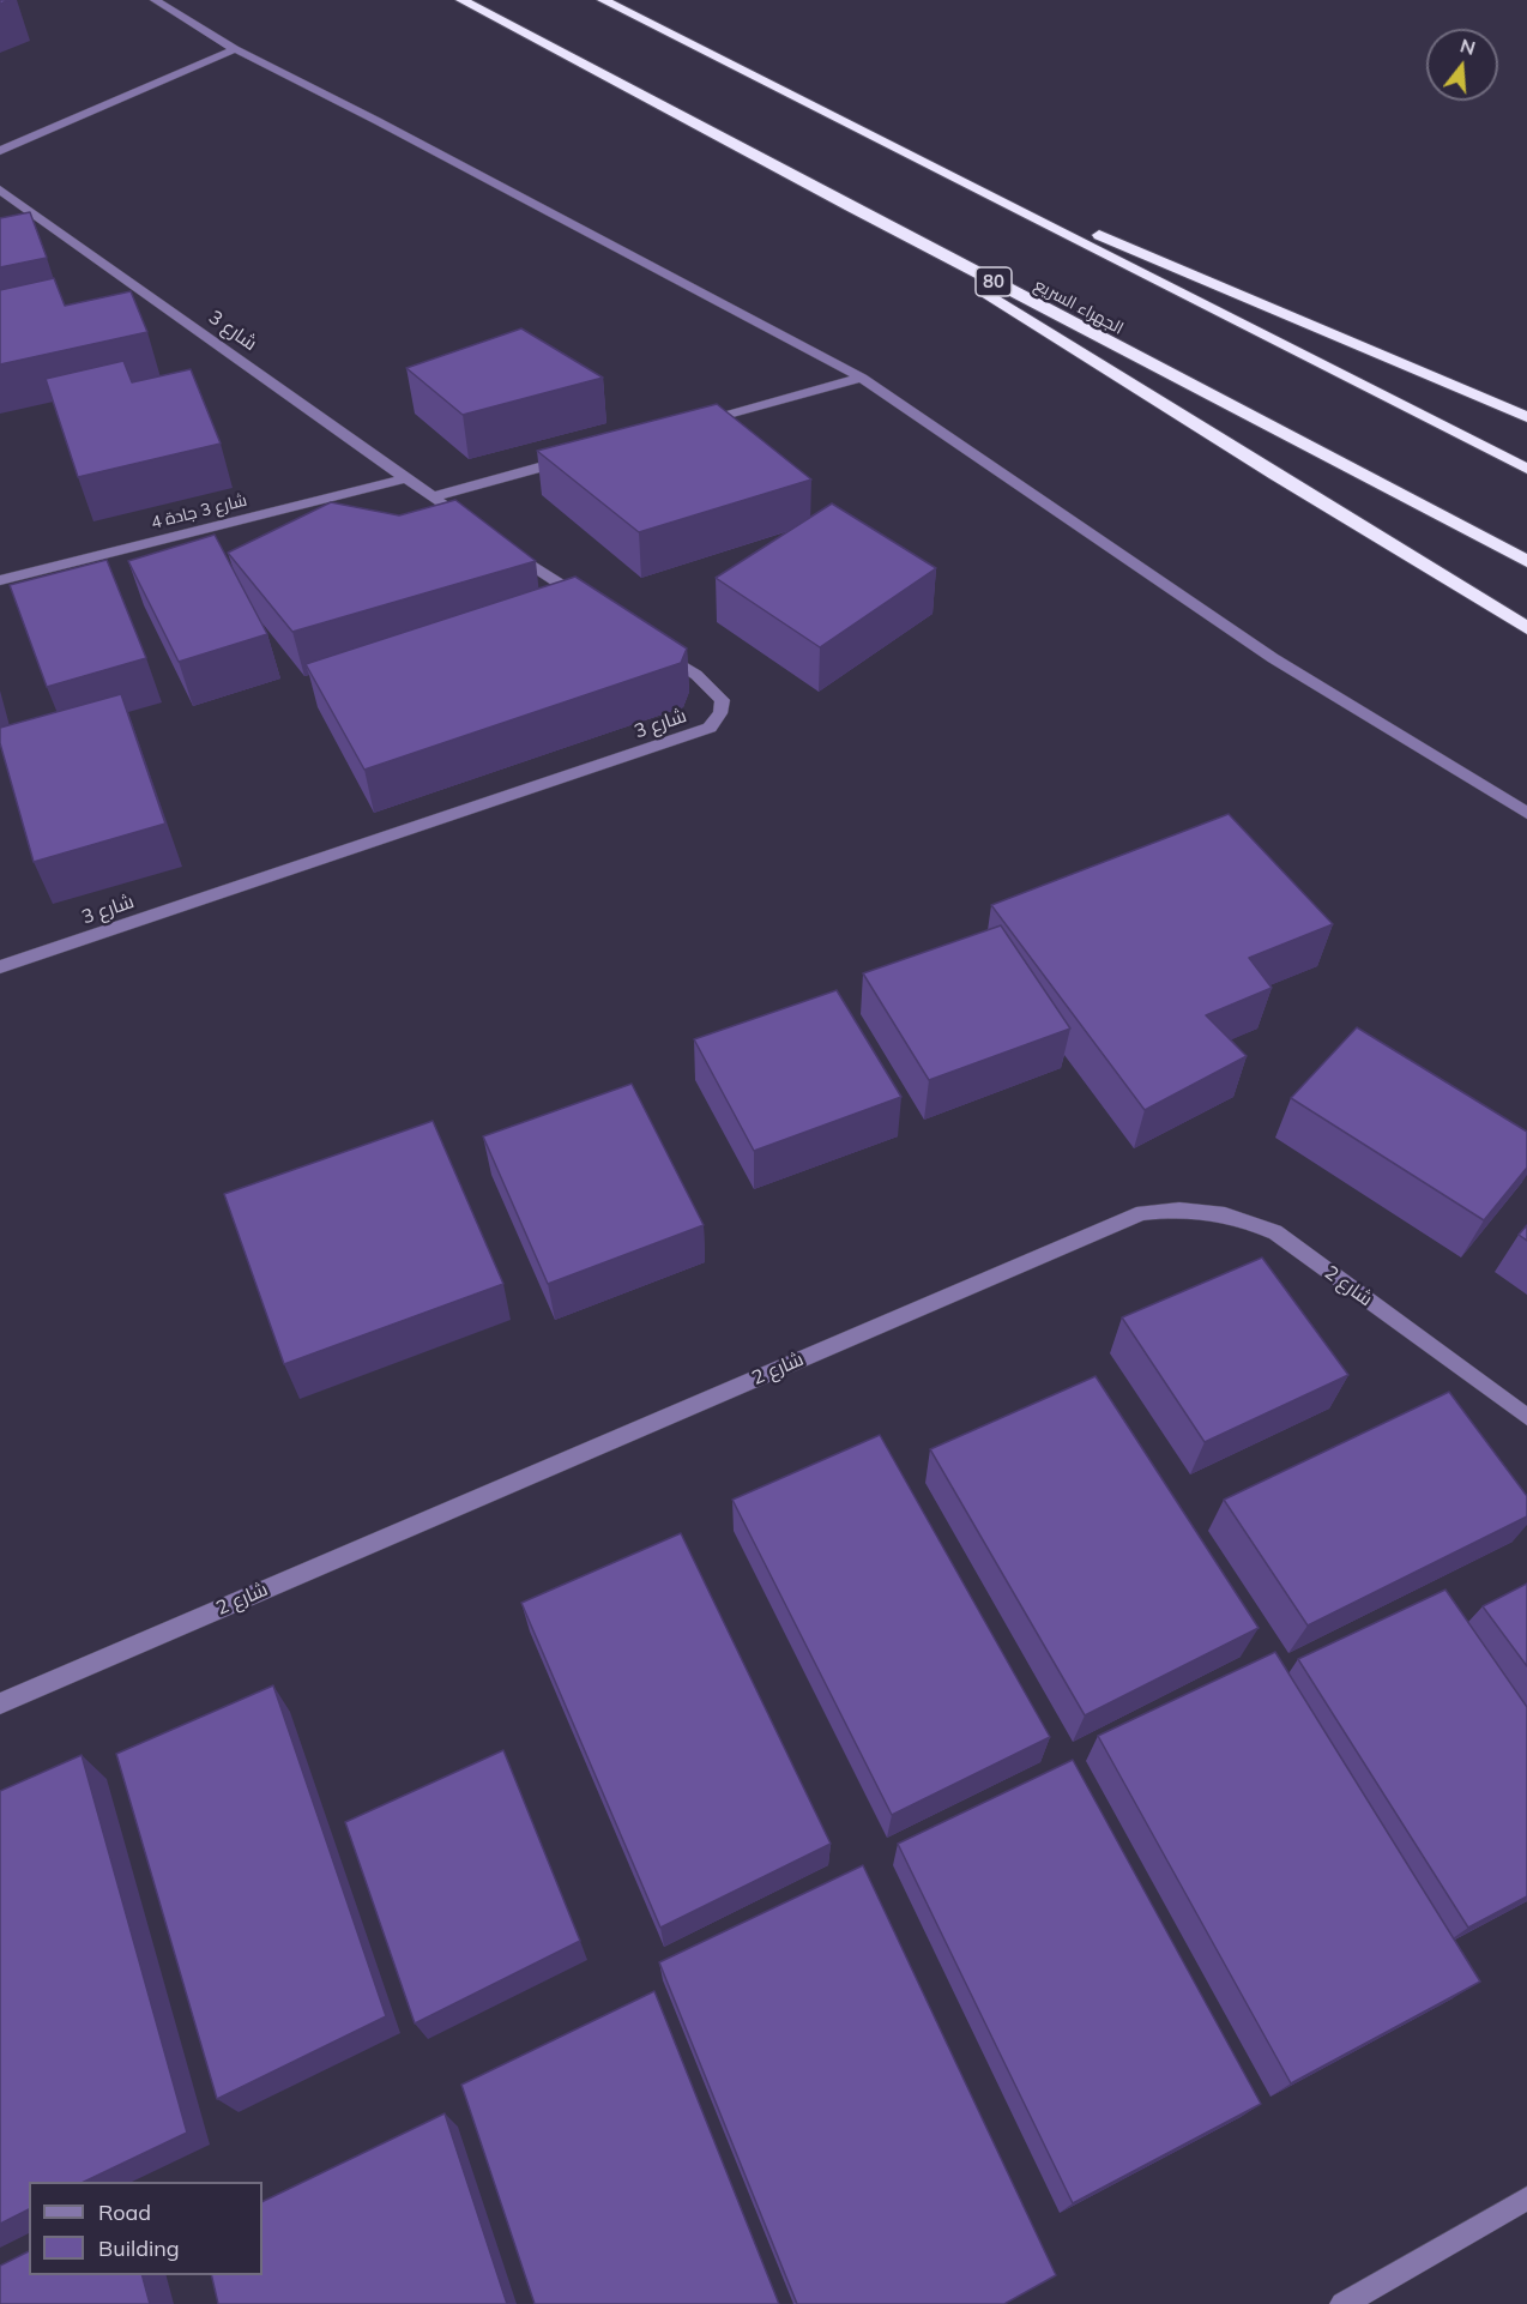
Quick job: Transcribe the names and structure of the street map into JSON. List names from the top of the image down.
{
  "streets": {
    "highway": ["80", "الجهراء السريع"],
    "street": ["شارع 3", "شارع 3 جادة 4", "شارع 2"]
  },
  "crossings": [
    ["شارع 3", "شارع 3 جادة 4"]
  ],
  "legend": ["Road", "Building"],
  "north": "top"
}
